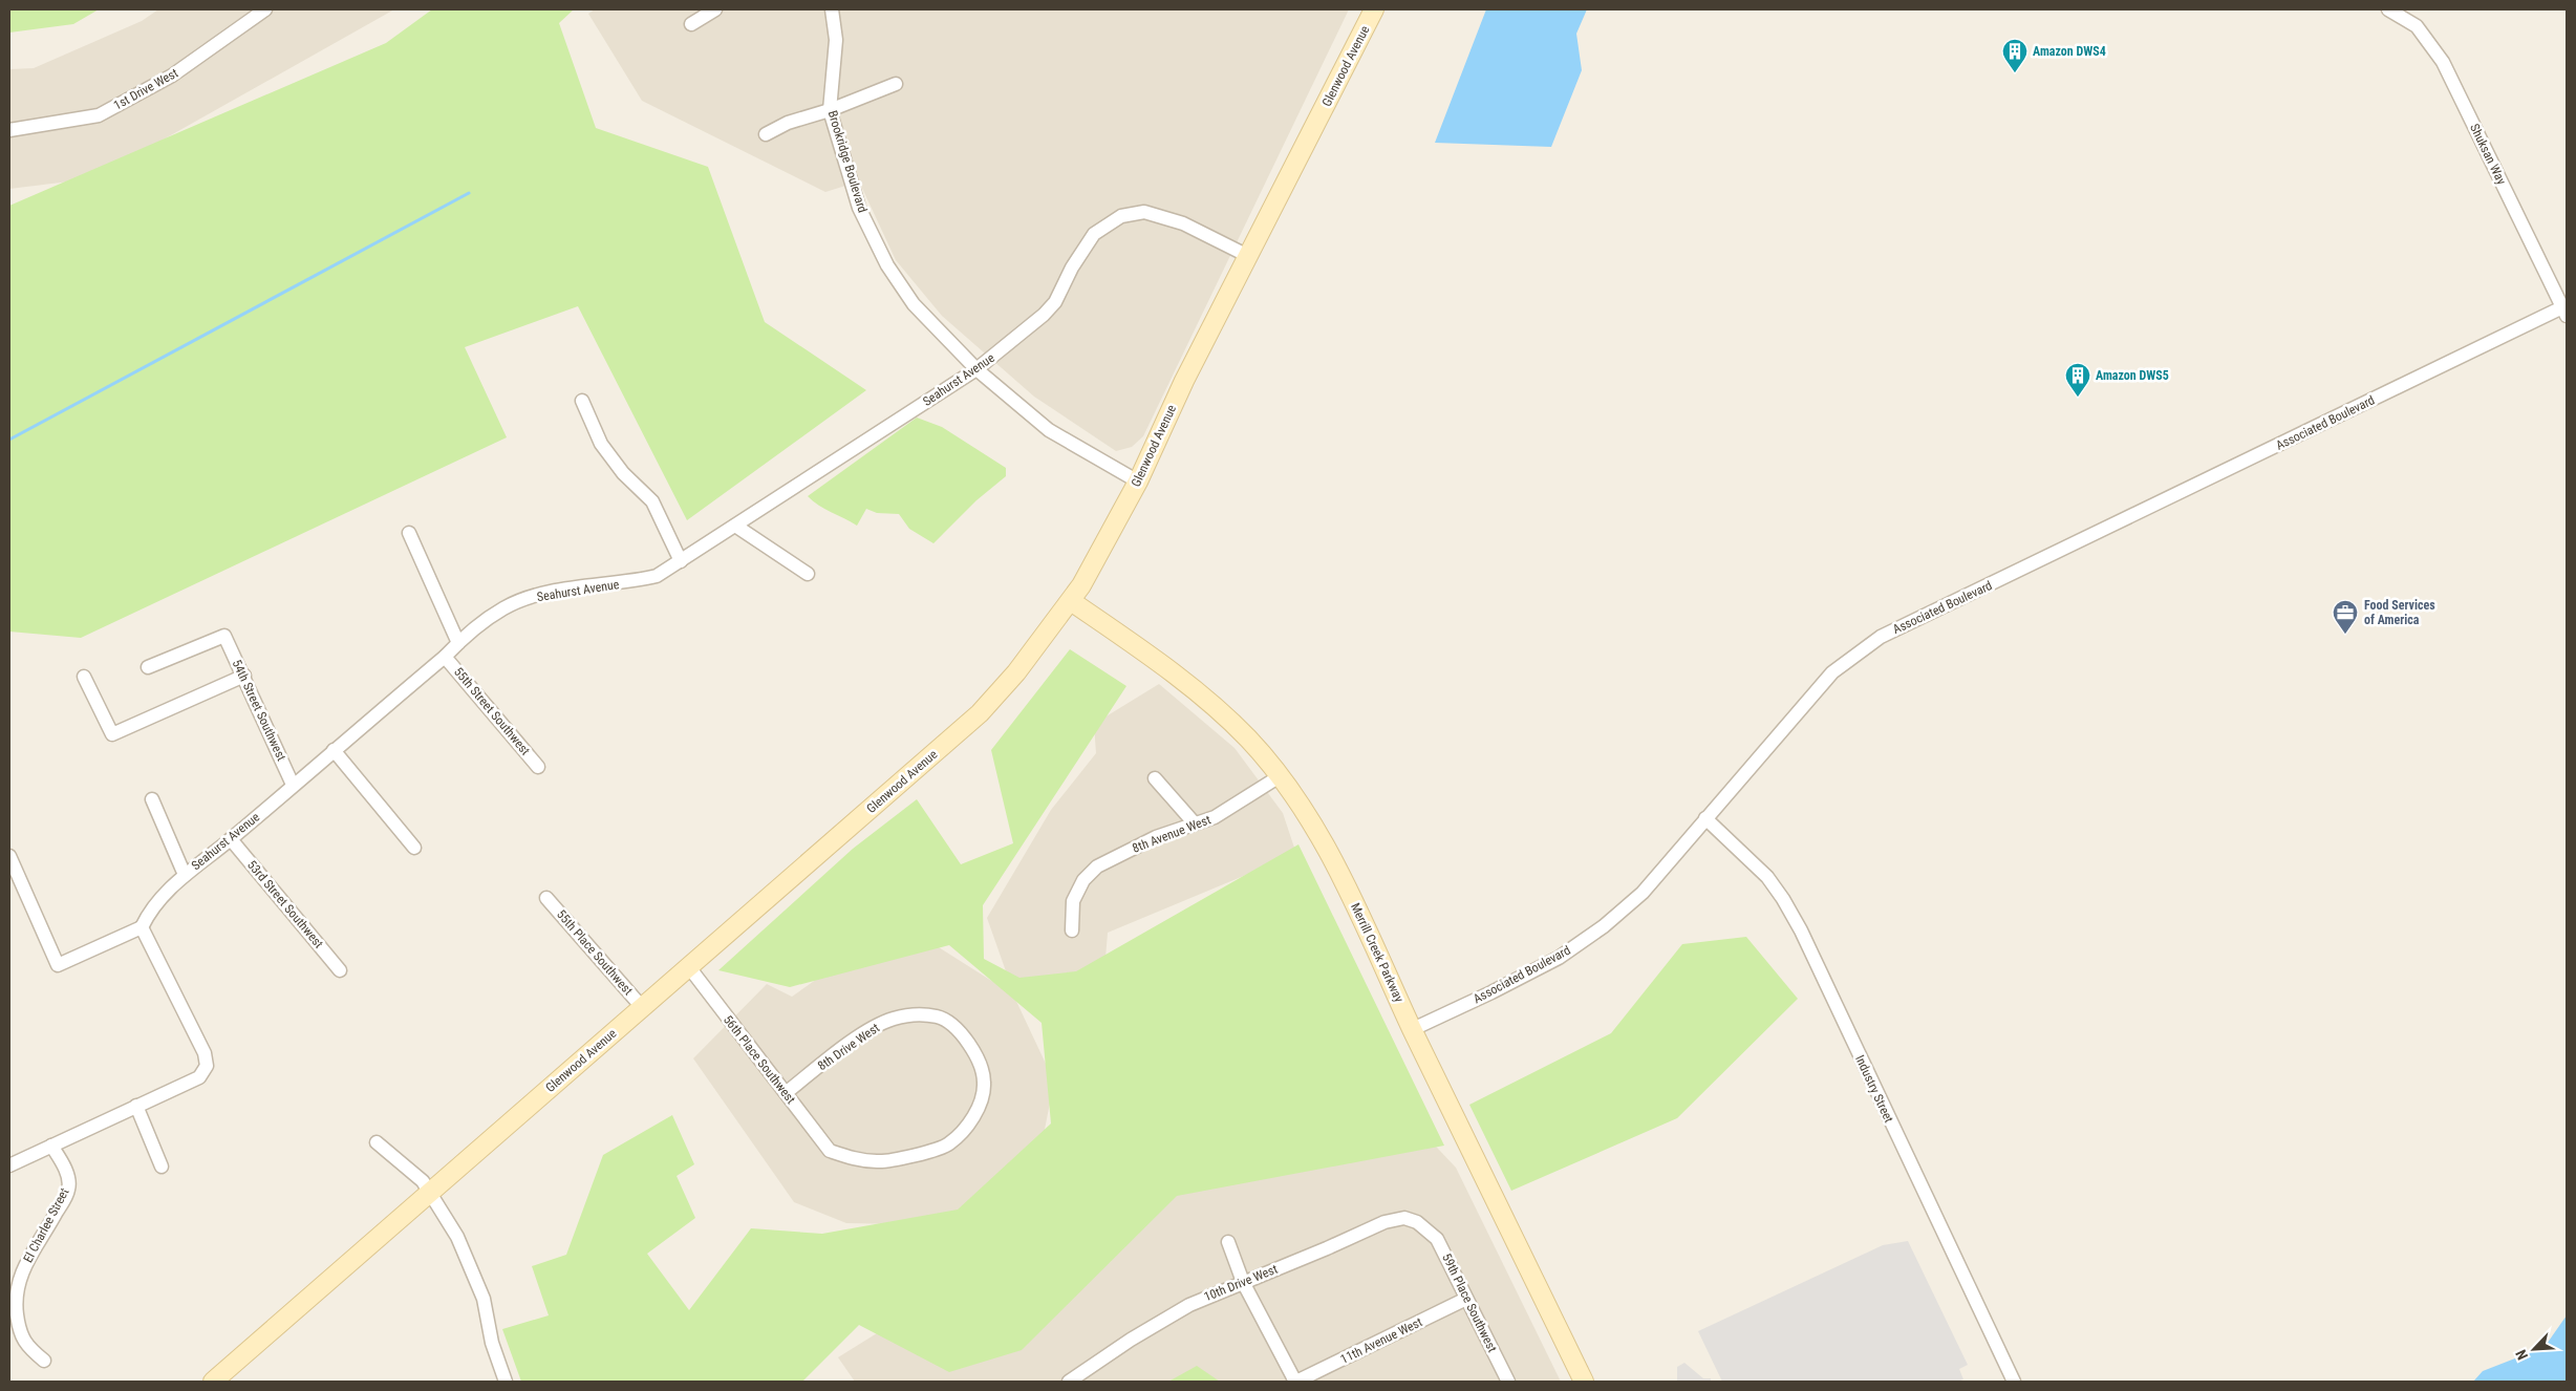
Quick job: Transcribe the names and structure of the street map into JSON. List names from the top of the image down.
{
  "streets": {
    "street": [
      "Glenwood Avenue",
      "1st Drive West",
      "Shuksan Way",
      "Brookridge Boulevard",
      "Seahurst Avenue",
      "Associated Boulevard",
      "54th Street Southwest",
      "55th Street Southwest",
      "8th Avenue West",
      "53rd Street Southwest",
      "55th Place Southwest",
      "Merrill Creek Parkway",
      "8th Drive West",
      "56th Place Southwest",
      "Industry Street",
      "El Charlee Street",
      "10th Drive West",
      "59th Place Southwest",
      "11th Avenue West"
    ]
  },
  "crossings": [
    ["Glenwood Avenue", "Brookridge Boulevard"],
    ["Glenwood Avenue", "Seahurst Avenue"],
    ["Glenwood Avenue", "55th Place Southwest"],
    ["Glenwood Avenue", "Merrill Creek Parkway"],
    ["Glenwood Avenue", "56th Place Southwest"],
    ["Shuksan Way", "Associated Boulevard"],
    ["Brookridge Boulevard", "Seahurst Avenue"],
    ["Seahurst Avenue", "54th Street Southwest"],
    ["Seahurst Avenue", "55th Street Southwest"],
    ["Seahurst Avenue", "53rd Street Southwest"],
    ["Associated Boulevard", "Merrill Creek Parkway"],
    ["Associated Boulevard", "Industry Street"],
    ["8th Avenue West", "Merrill Creek Parkway"],
    ["8th Drive West", "56th Place Southwest"],
    ["10th Drive West", "59th Place Southwest"],
    ["59th Place Southwest", "11th Avenue West"]
  ],
  "places": {
    "building": ["Amazon DWS4", "Amazon DWS5"],
    "office": ["Food Services of America"]
  },
  "north": "bottom left"
}
